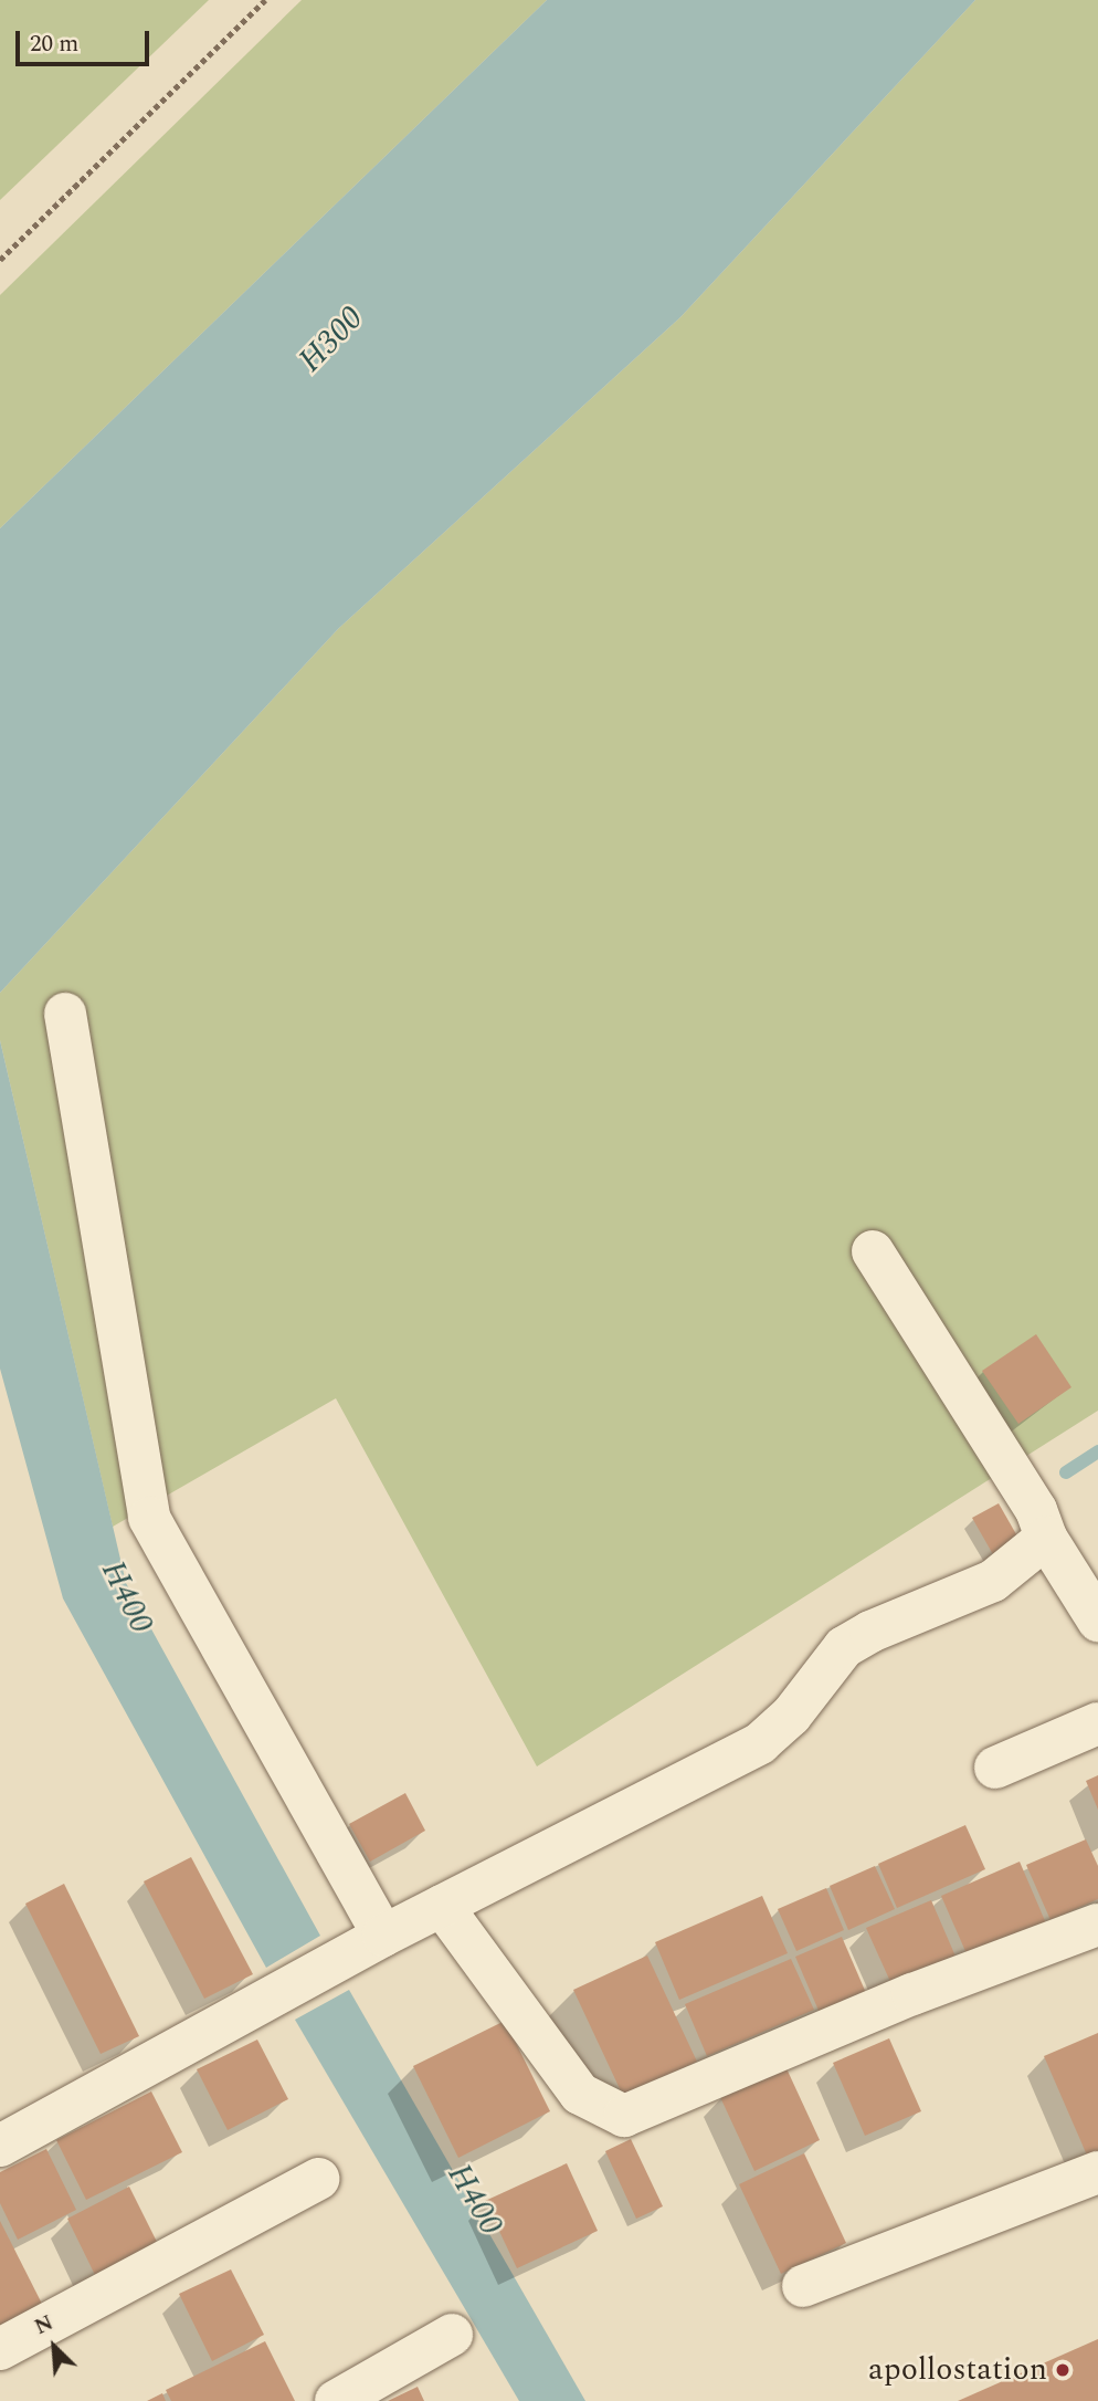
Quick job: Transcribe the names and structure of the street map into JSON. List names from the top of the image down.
{
  "water": ["H300", "H400"],
  "places": ["apollostation"],
  "scale_bar": "20 m",
  "north": "top left"
}
